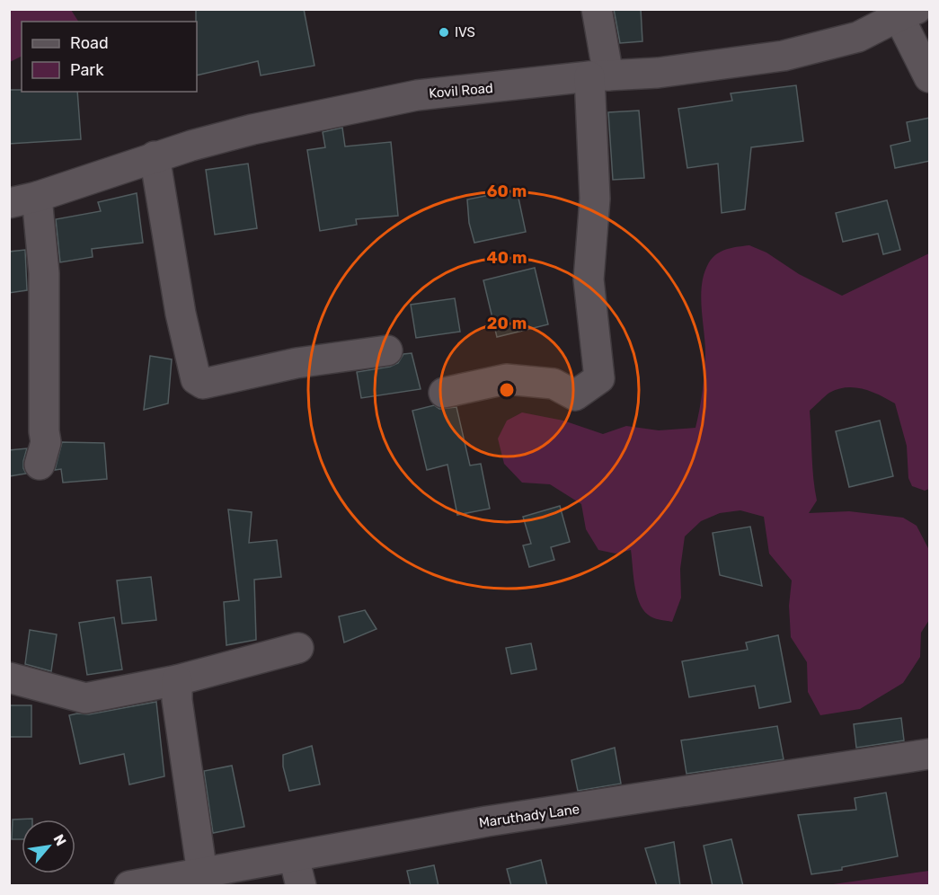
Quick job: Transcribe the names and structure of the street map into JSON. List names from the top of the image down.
{
  "streets": {
    "street": ["Kovil Road", "Maruthady Lane"]
  },
  "places": ["IVS"],
  "legend": ["Road", "Park"],
  "north": "top right",
  "rings": ["60 m", "40 m", "20 m"]
}
